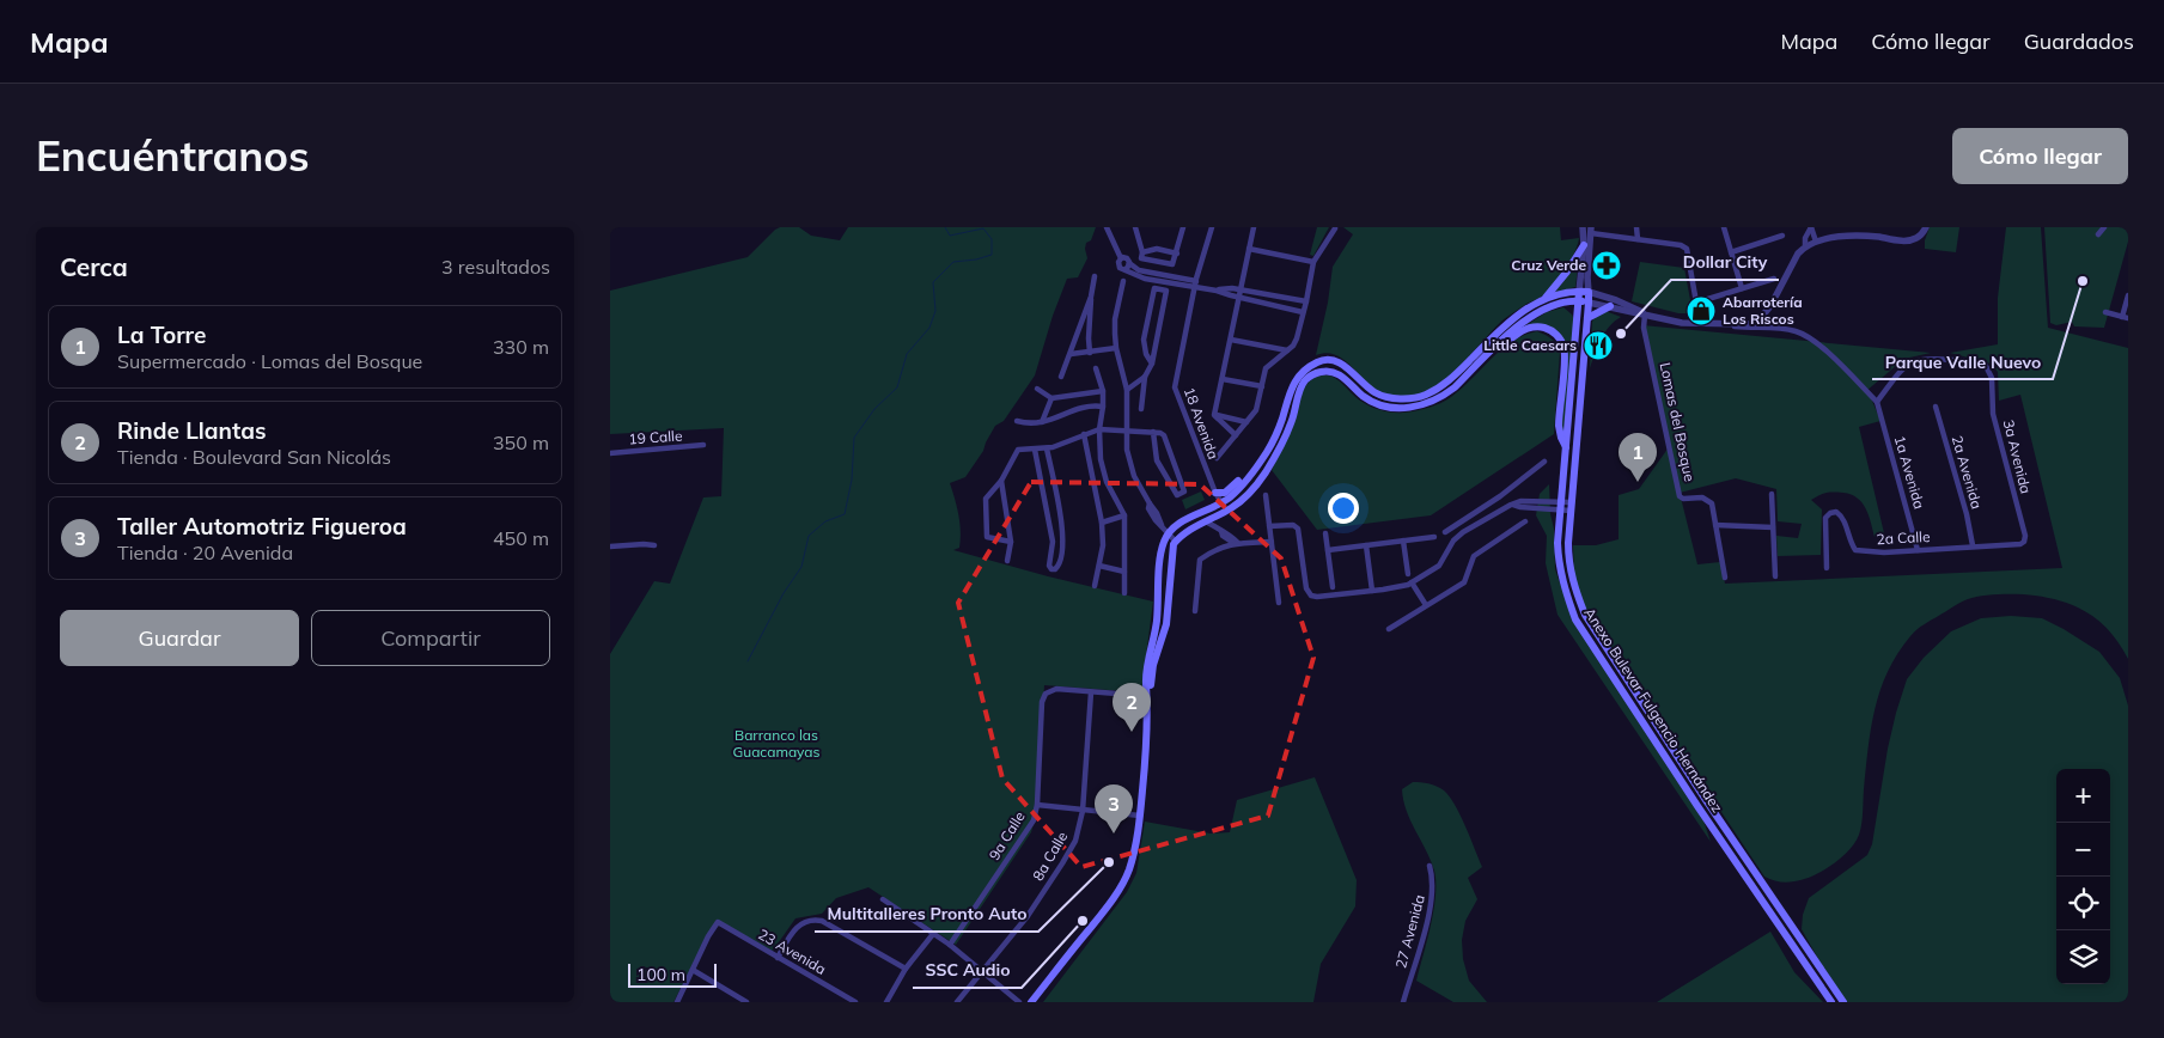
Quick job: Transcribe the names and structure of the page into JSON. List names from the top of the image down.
{
  "streets": {
    "main road": ["Anexo Bulevar Fulgencio Hernández"],
    "street": [
      "Lomas del Bosque",
      "18 Avenida",
      "19 Calle",
      "3a Avenida",
      "1a Avenida",
      "2a Avenida",
      "2a Calle",
      "9a Calle",
      "8a Calle",
      "27 Avenida",
      "23 Avenida"
    ]
  },
  "crossings": [
    ["3a Avenida", "1a Avenida"],
    ["3a Avenida", "2a Calle"],
    ["1a Avenida", "2a Calle"],
    ["2a Avenida", "2a Calle"],
    ["9a Calle", "8a Calle"]
  ],
  "parks": ["Barranco las Guacamayas"],
  "places": {
    "pharmacy": ["Cruz Verde"],
    "other": [
      "Parque Valle Nuevo",
      "Dollar City",
      "Multitalleres Pronto Auto",
      "SSC Audio"
    ],
    "shop": ["Abarrotería Los Riscos"],
    "restaurant": ["Little Caesars"]
  },
  "scale_bar": "100 m",
  "page": {
    "header": "Mapa",
    "nav": ["Mapa", "Cómo llegar", "Guardados"],
    "buttons": [
      "Cómo llegar",
      ["Guardar", "Compartir"]
    ],
    "title": "Encuéntranos",
    "heading": ["Cerca", "3 resultados"],
    "list": [
      {
        "mark": "1",
        "name": "La Torre",
        "note": "Supermercado · Lomas del Bosque",
        "value": "330 m"
      },
      {
        "mark": "2",
        "name": "Rinde Llantas",
        "note": "Tienda · Boulevard San Nicolás",
        "value": "350 m"
      },
      {
        "mark": "3",
        "name": "Taller Automotriz Figueroa",
        "note": "Tienda · 20 Avenida",
        "value": "450 m"
      }
    ],
    "pins": ["1", "2", "3"],
    "map_buttons": ["+", "−"],
    "scale": "100 m"
  }
}
